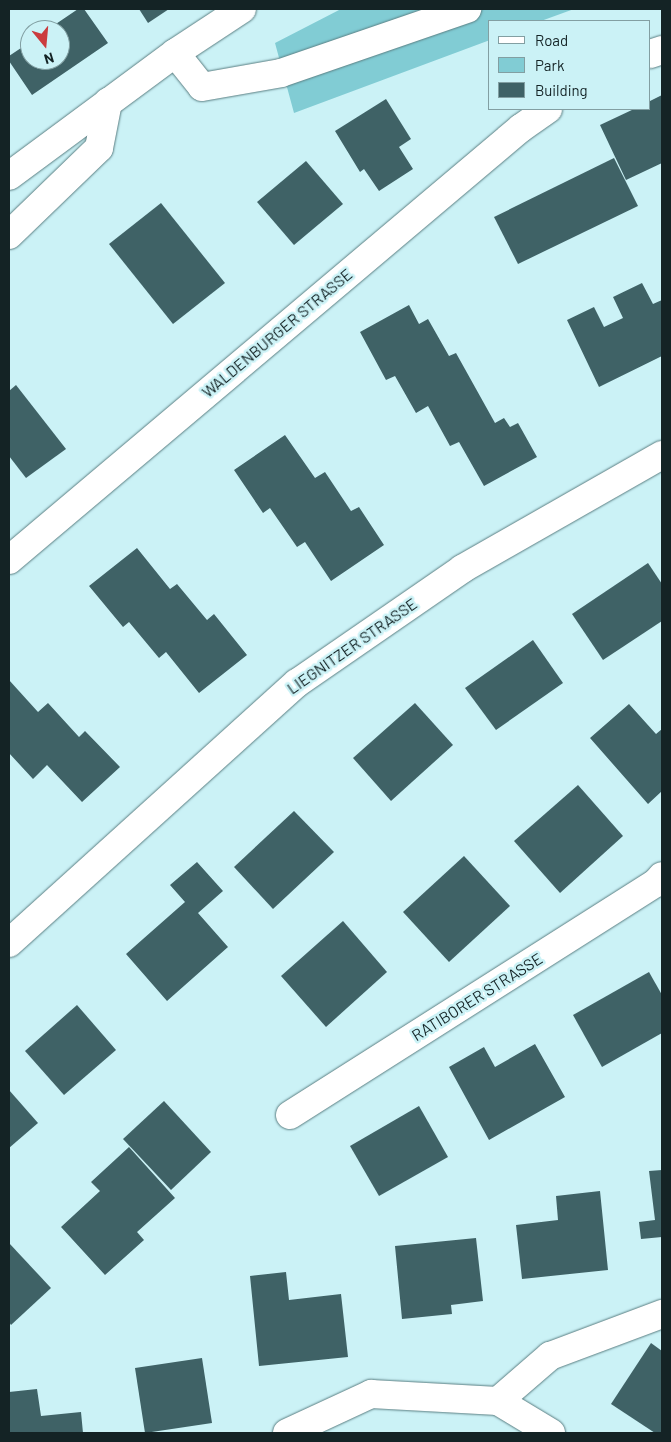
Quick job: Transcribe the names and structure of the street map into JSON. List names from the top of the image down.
{
  "streets": {
    "street": ["WALDENBURGER STRASSE", "LIEGNITZER STRASSE", "RATIBORER STRASSE"]
  },
  "legend": ["Road", "Park", "Building"],
  "north": "bottom"
}
